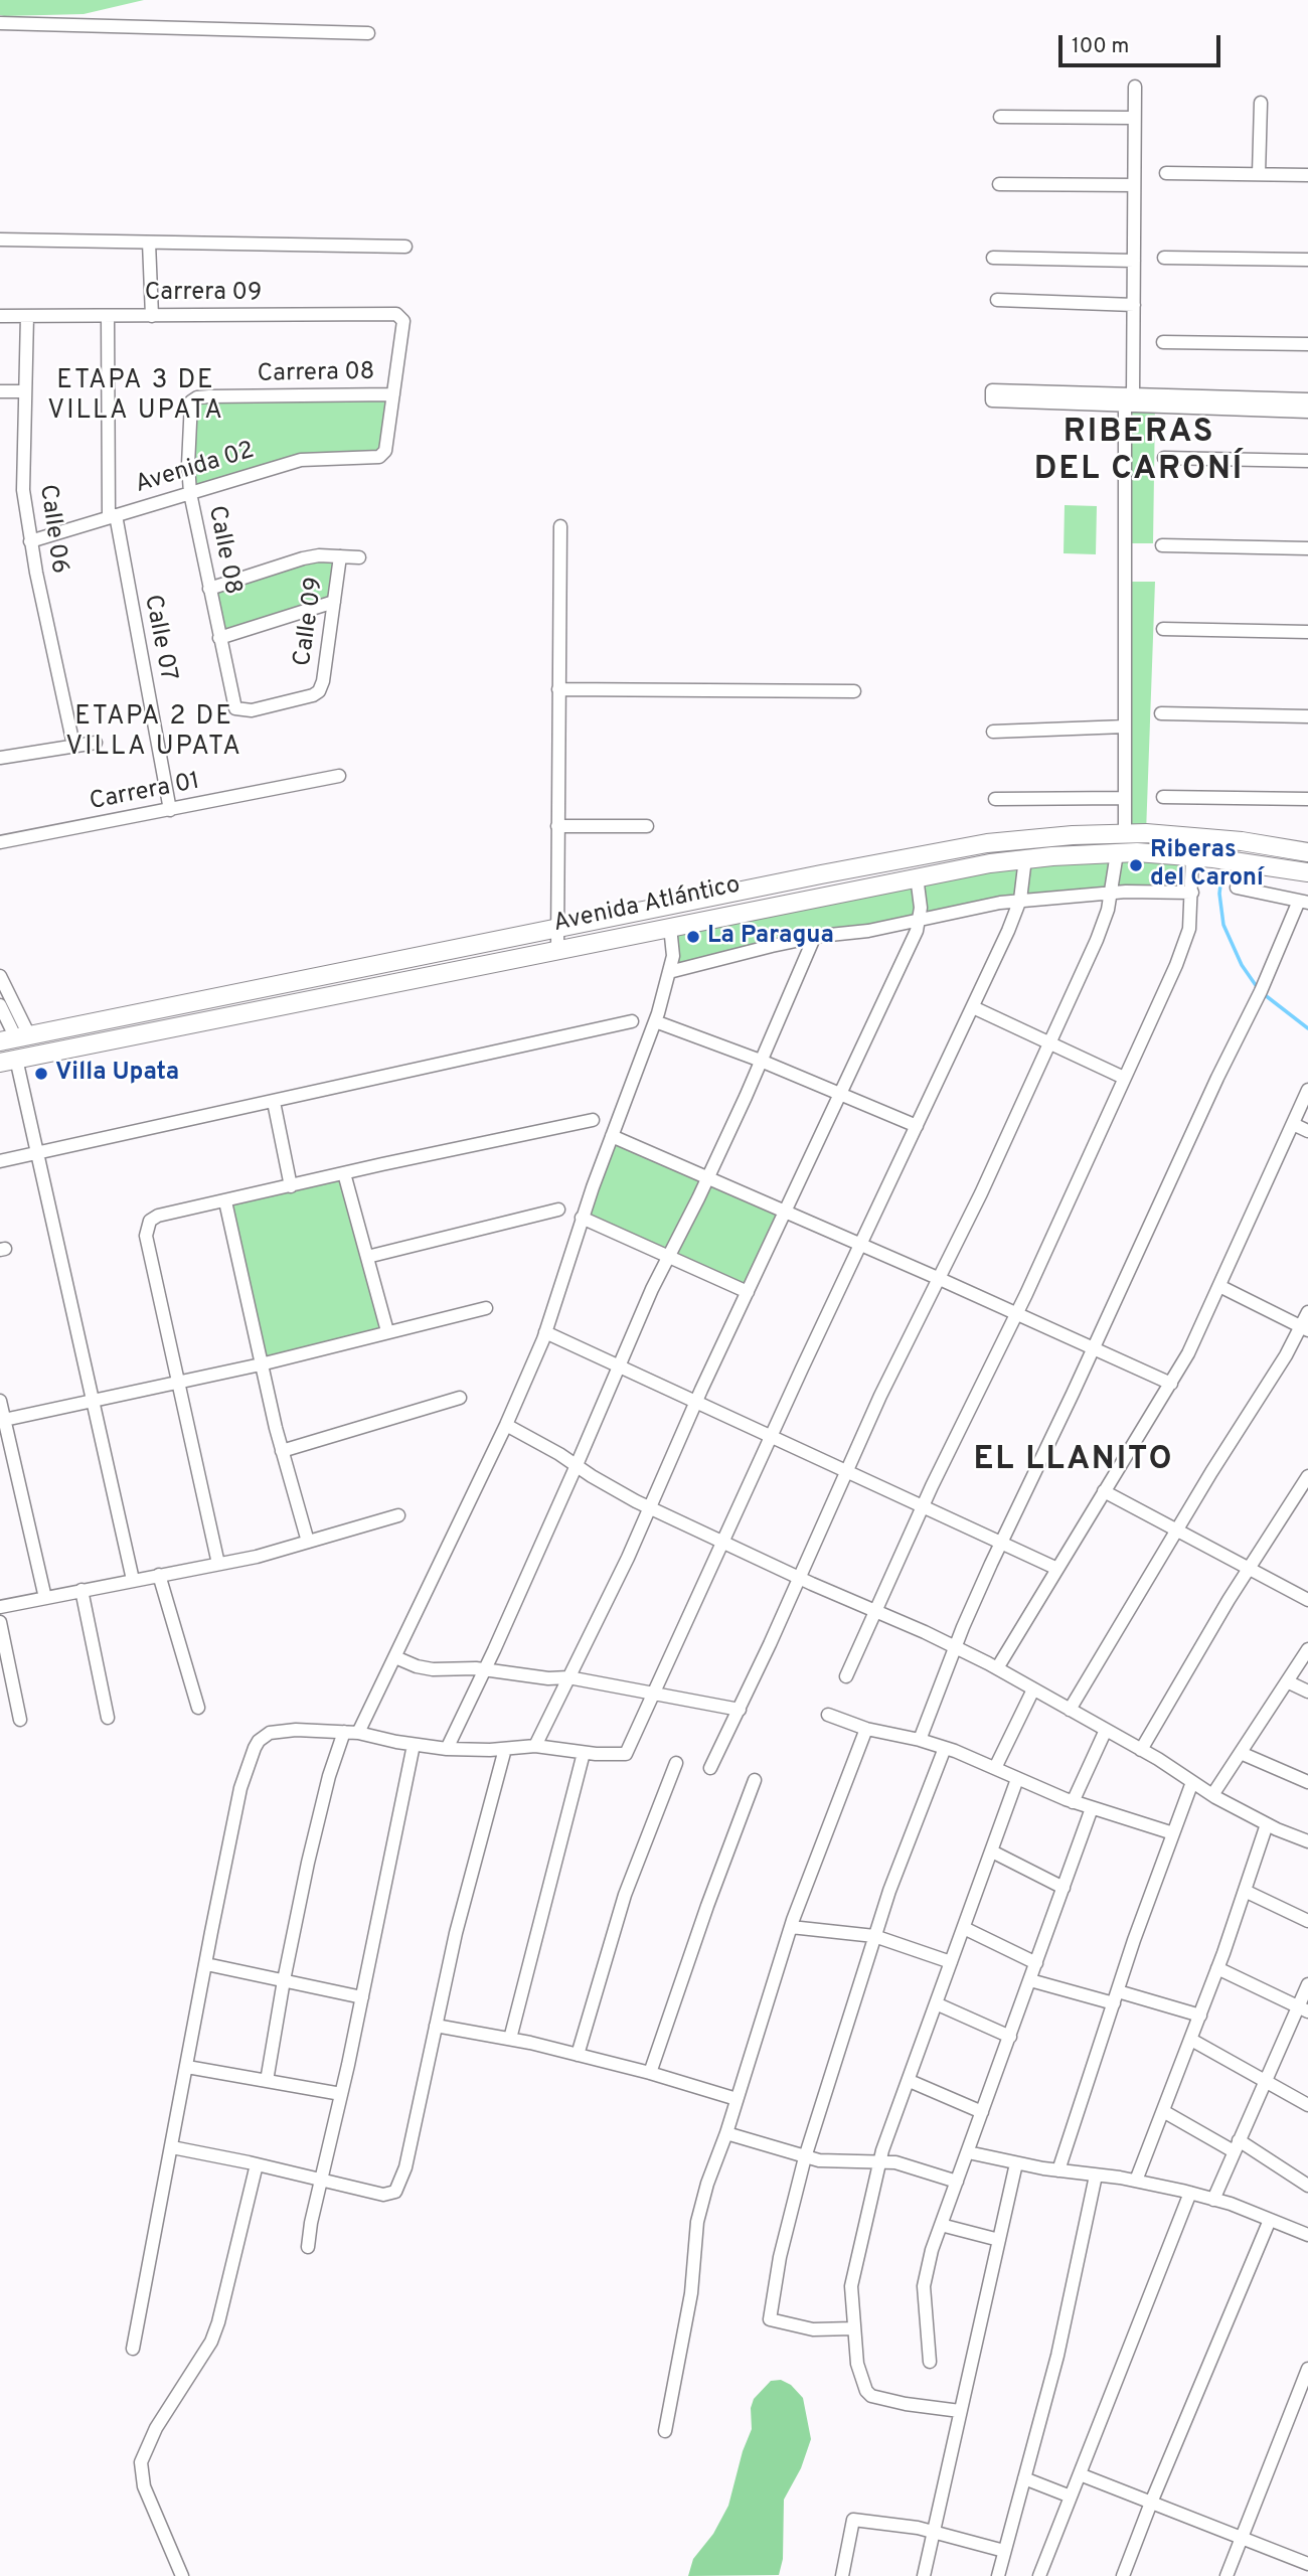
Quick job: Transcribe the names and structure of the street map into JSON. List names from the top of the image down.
{
  "streets": {
    "street": [
      "Carrera 09",
      "Carrera 08",
      "Avenida 02",
      "Calle 06",
      "Calle 08",
      "Calle 09",
      "Calle 07",
      "Carrera 01",
      "Avenida Atlántico"
    ]
  },
  "crossings": [
    ["Carrera 09", "Carrera 08"],
    ["Carrera 09", "Avenida 02"],
    ["Carrera 09", "Calle 06"],
    ["Carrera 09", "Calle 07"],
    ["Carrera 08", "Avenida 02"],
    ["Carrera 08", "Calle 08"],
    ["Avenida 02", "Calle 06"],
    ["Avenida 02", "Calle 08"],
    ["Avenida 02", "Calle 07"],
    ["Calle 08", "Calle 09"],
    ["Calle 07", "Carrera 01"]
  ],
  "districts": [
    "ETAPA 3 DE VILLA UPATA",
    "RIBERAS DEL CARONÍ",
    "ETAPA 2 DE VILLA UPATA",
    "EL LLANITO"
  ],
  "places": ["Riberas del Caroní", "La Paragua", "Villa Upata"],
  "scale_bar": "100 m"
}
